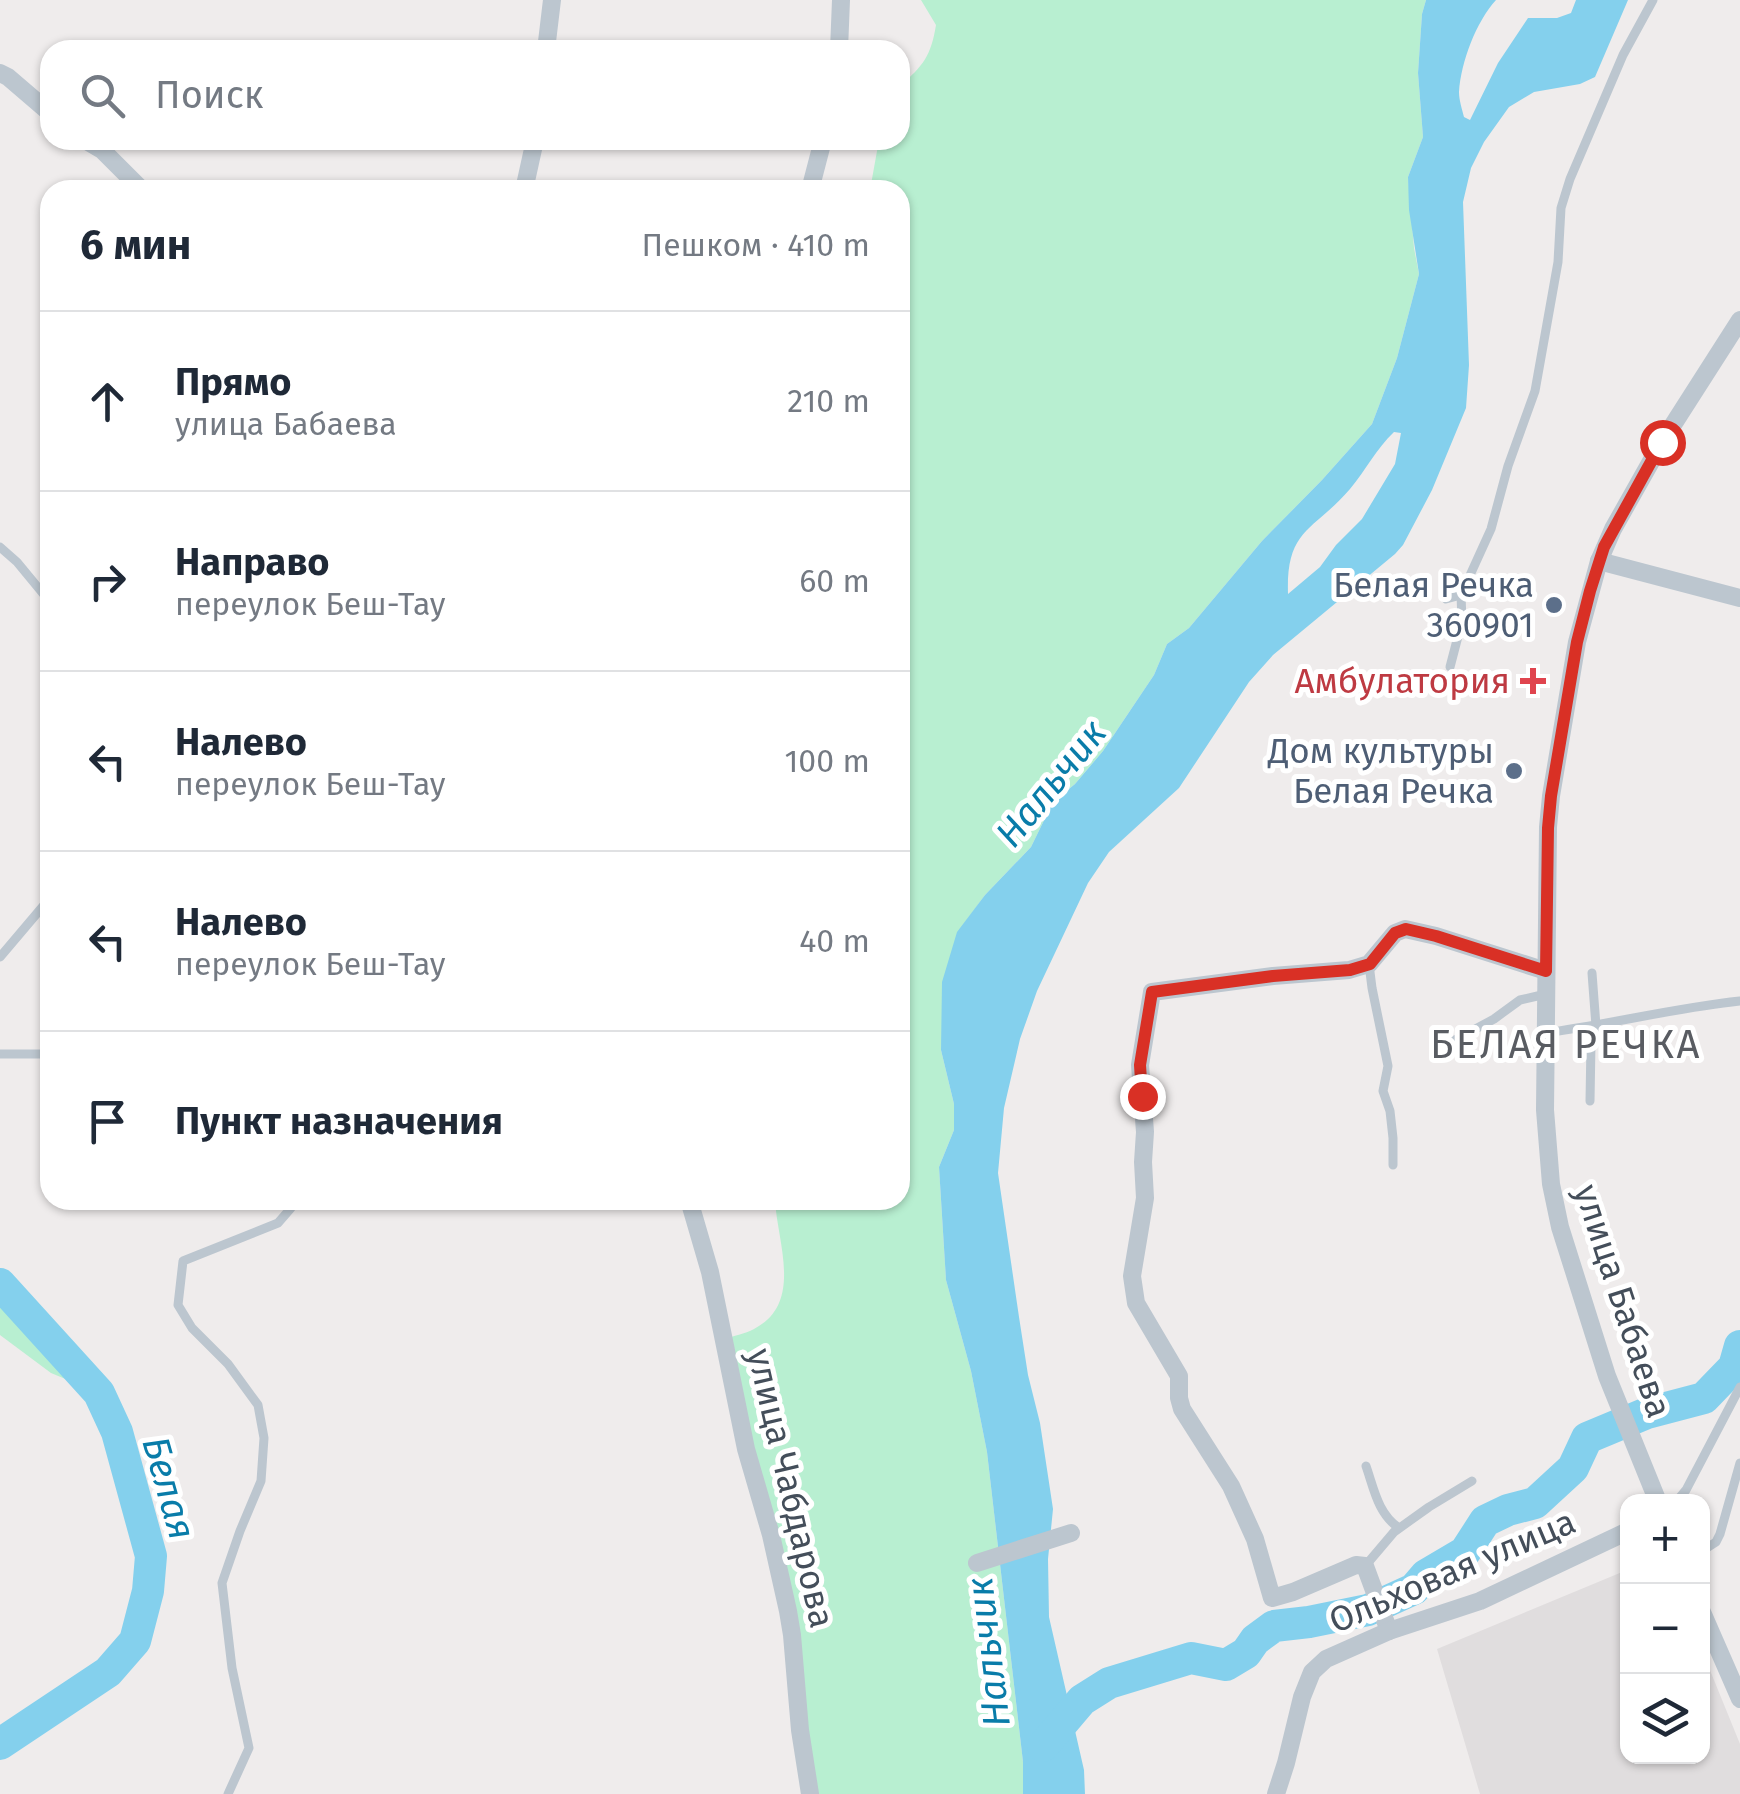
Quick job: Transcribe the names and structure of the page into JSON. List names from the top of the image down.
{
  "streets": {
    "street": ["улица Бабаева", "улица Чабдарова", "Ольховая улица"]
  },
  "districts": ["БЕЛАЯ РЕЧКА"],
  "water": ["Нальчик", "Белая"],
  "places": {
    "other": ["Белая Речка 360901", "Дом культуры Белая Речка"],
    "health": ["Амбулатория"]
  },
  "page": {
    "search": "Поиск",
    "heading": ["6 мин", "Пешком · 410 m"],
    "list": [
      ["Прямо", "улица Бабаева", "210 m"],
      ["Направо", "переулок Беш-Тау", "60 m"],
      ["Налево", "переулок Беш-Тау", "100 m"],
      ["Налево", "переулок Беш-Тау", "40 m"],
      "Пункт назначения"
    ],
    "map_buttons": ["+", "−"]
  }
}
